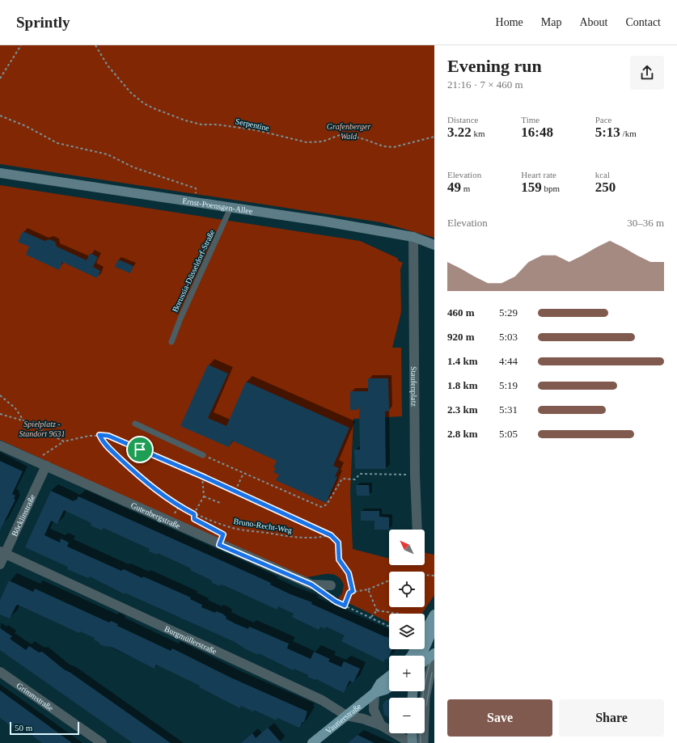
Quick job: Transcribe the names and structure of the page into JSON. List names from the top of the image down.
{
  "streets": {
    "main road": ["Vautierstraße"],
    "street": [
      "Ernst-Poensgen-Allee",
      "Staufenplatz",
      "Böcklinstraße",
      "Gutenbergstraße",
      "Burgmüllerstraße",
      "Grimmstraße"
    ],
    "lane": ["Borussia-Düsseldorf-Straße"],
    "path": ["Serpentine", "Bruno-Recht-Weg"]
  },
  "crossings": [
    ["Ernst-Poensgen-Allee", "Borussia-Düsseldorf-Straße"],
    ["Ernst-Poensgen-Allee", "Staufenplatz"],
    ["Böcklinstraße", "Gutenbergstraße"],
    ["Böcklinstraße", "Burgmüllerstraße"],
    ["Gutenbergstraße", "Bruno-Recht-Weg"],
    ["Burgmüllerstraße", "Vautierstraße"]
  ],
  "parks": ["Grafenberger Wald", "Spielplatz - Standort 9631"],
  "scale_bar": "50 m",
  "north": "top left",
  "page": {
    "header": "Sprintly",
    "nav": [
      "Home",
      "Map",
      "About",
      "Contact"
    ],
    "heading": ["Evening run", "21:16 · 7 × 460 m"],
    "stats": [
      ["Distance", "3.22 km"],
      ["Time", "16:48"],
      ["Pace", "5:13 /km"],
      ["Elevation", "49 m"],
      ["Heart rate", "159 bpm"],
      ["kcal", "250"]
    ],
    "chart": ["Elevation", "30–36 m"],
    "list": [
      {
        "name": "460 m",
        "note": "5:29"
      },
      {
        "name": "920 m",
        "note": "5:03"
      },
      {
        "name": "1.4 km",
        "note": "4:44"
      },
      {
        "name": "1.8 km",
        "note": "5:19"
      },
      {
        "name": "2.3 km",
        "note": "5:31"
      },
      {
        "name": "2.8 km",
        "note": "5:05"
      }
    ],
    "map_buttons": ["+", "−"],
    "buttons": ["Save", "Share"],
    "scale": "50 m"
  }
}
